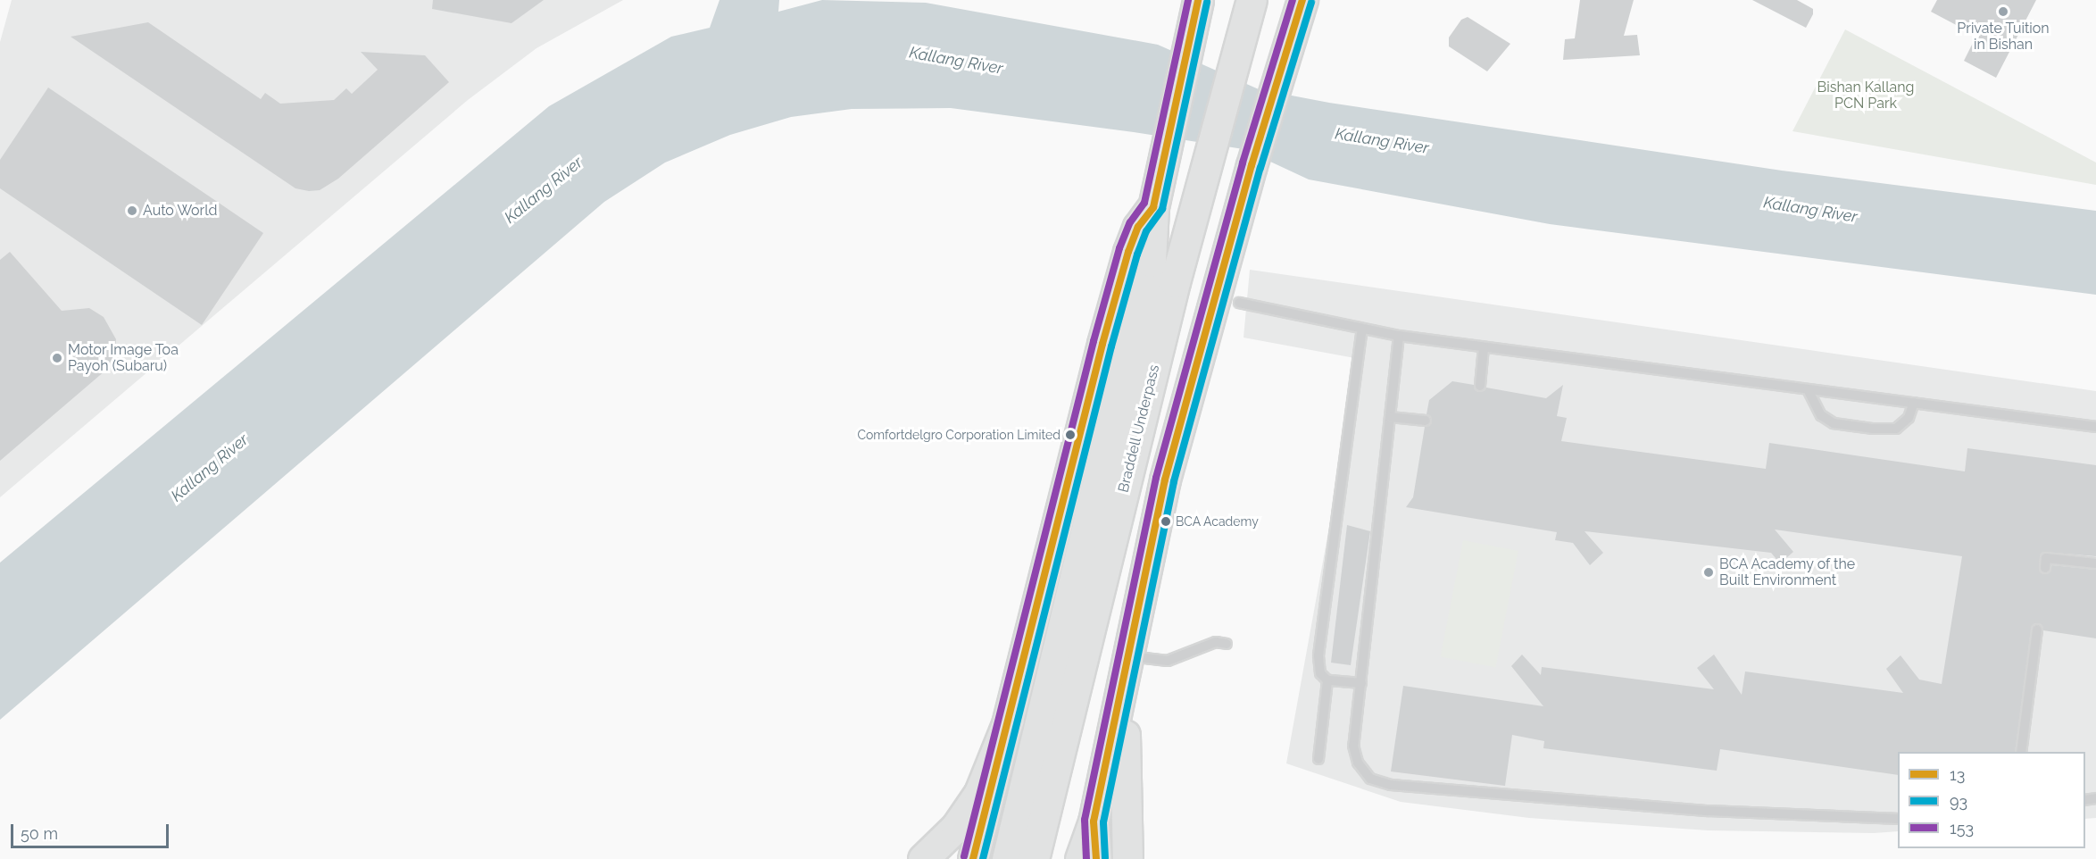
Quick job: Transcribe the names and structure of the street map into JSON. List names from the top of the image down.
{
  "streets": {
    "highway": ["Braddell Underpass"]
  },
  "water": ["Kallang River"],
  "parks": ["Bishan Kallang PCN Park"],
  "places": [
    "Private Tuition in Bishan",
    "Auto World",
    "Motor Image Toa Payoh (Subaru)",
    "Comfortdelgro Corporation Limited",
    "BCA Academy",
    "BCA Academy of the Built Environment"
  ],
  "lines": ["transit line 13", "transit line 153", "transit line 93"],
  "legend": ["13", "93", "153"],
  "scale_bar": "50 m"
}
